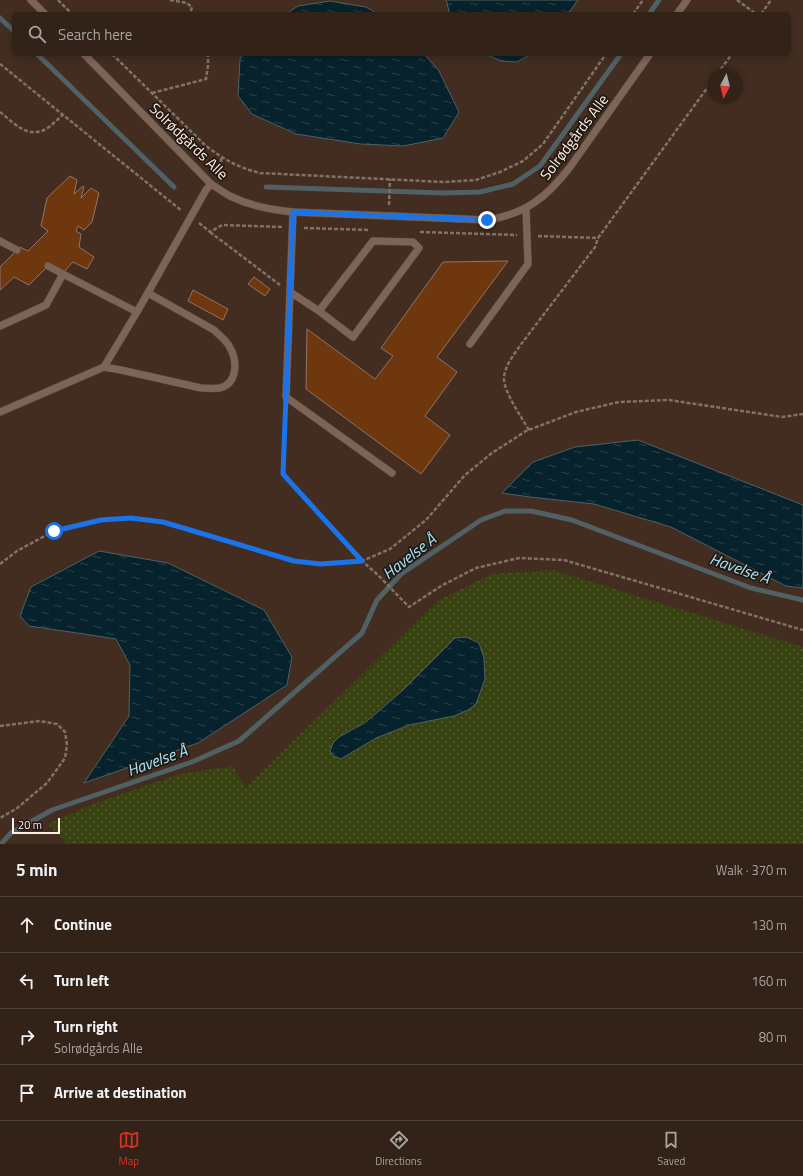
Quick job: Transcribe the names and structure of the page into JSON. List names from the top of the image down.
{
  "streets": {
    "lane": ["Solrødgårds Alle"]
  },
  "water": ["Havelse Å"],
  "scale_bar": "20 m",
  "north": "bottom",
  "page": {
    "search": "Search here",
    "scale": "20 m",
    "heading": ["5 min", "Walk · 370 m"],
    "list": [
      ["Continue", "130 m"],
      ["Turn left", "160 m"],
      ["Turn right", "Solrødgårds Alle", "80 m"],
      "Arrive at destination"
    ],
    "nav": ["Map", "Directions", "Saved"]
  }
}
